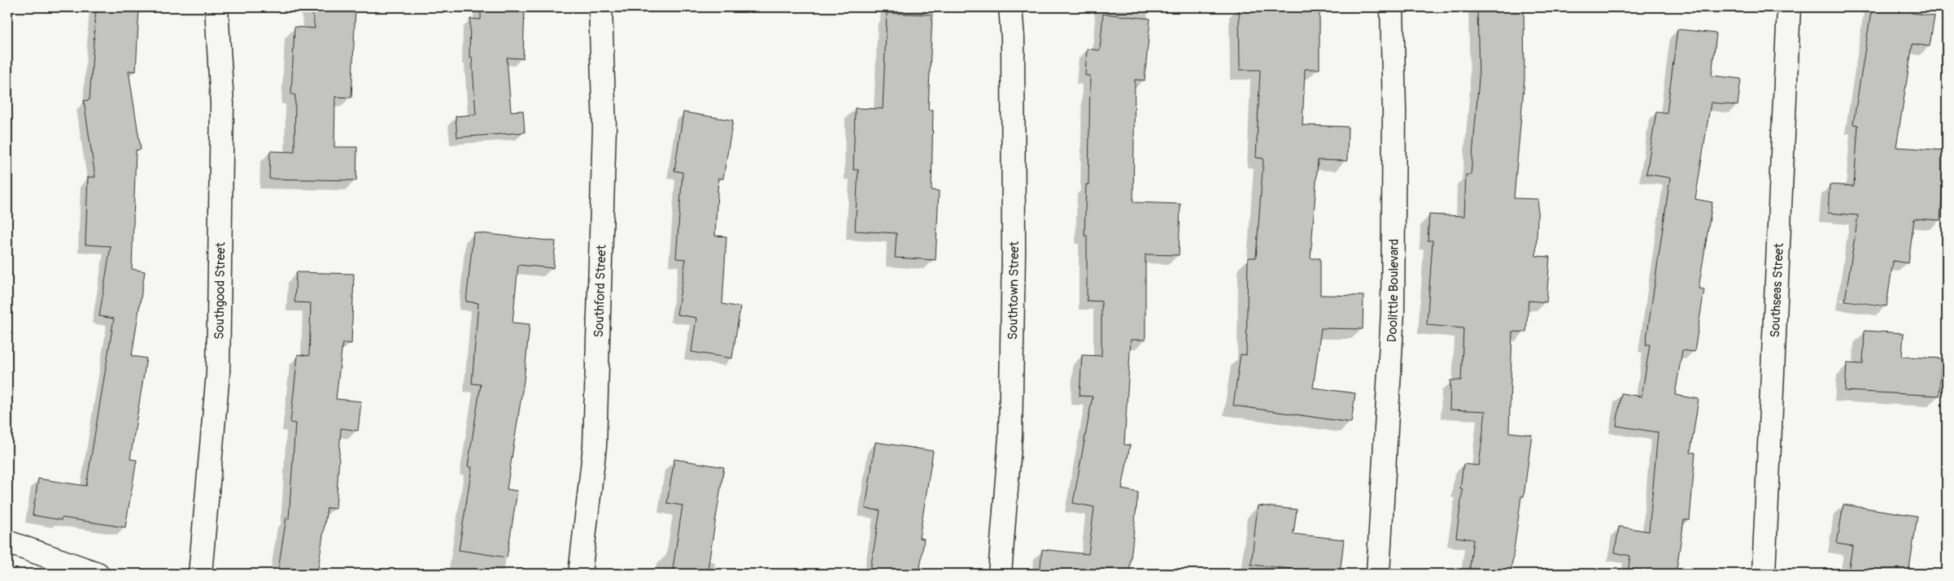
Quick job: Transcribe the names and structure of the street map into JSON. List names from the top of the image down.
{
  "streets": {
    "street": [
      "Southseas Street",
      "Southgood Street",
      "Southford Street",
      "Southtown Street",
      "Doolittle Boulevard"
    ]
  }
}
